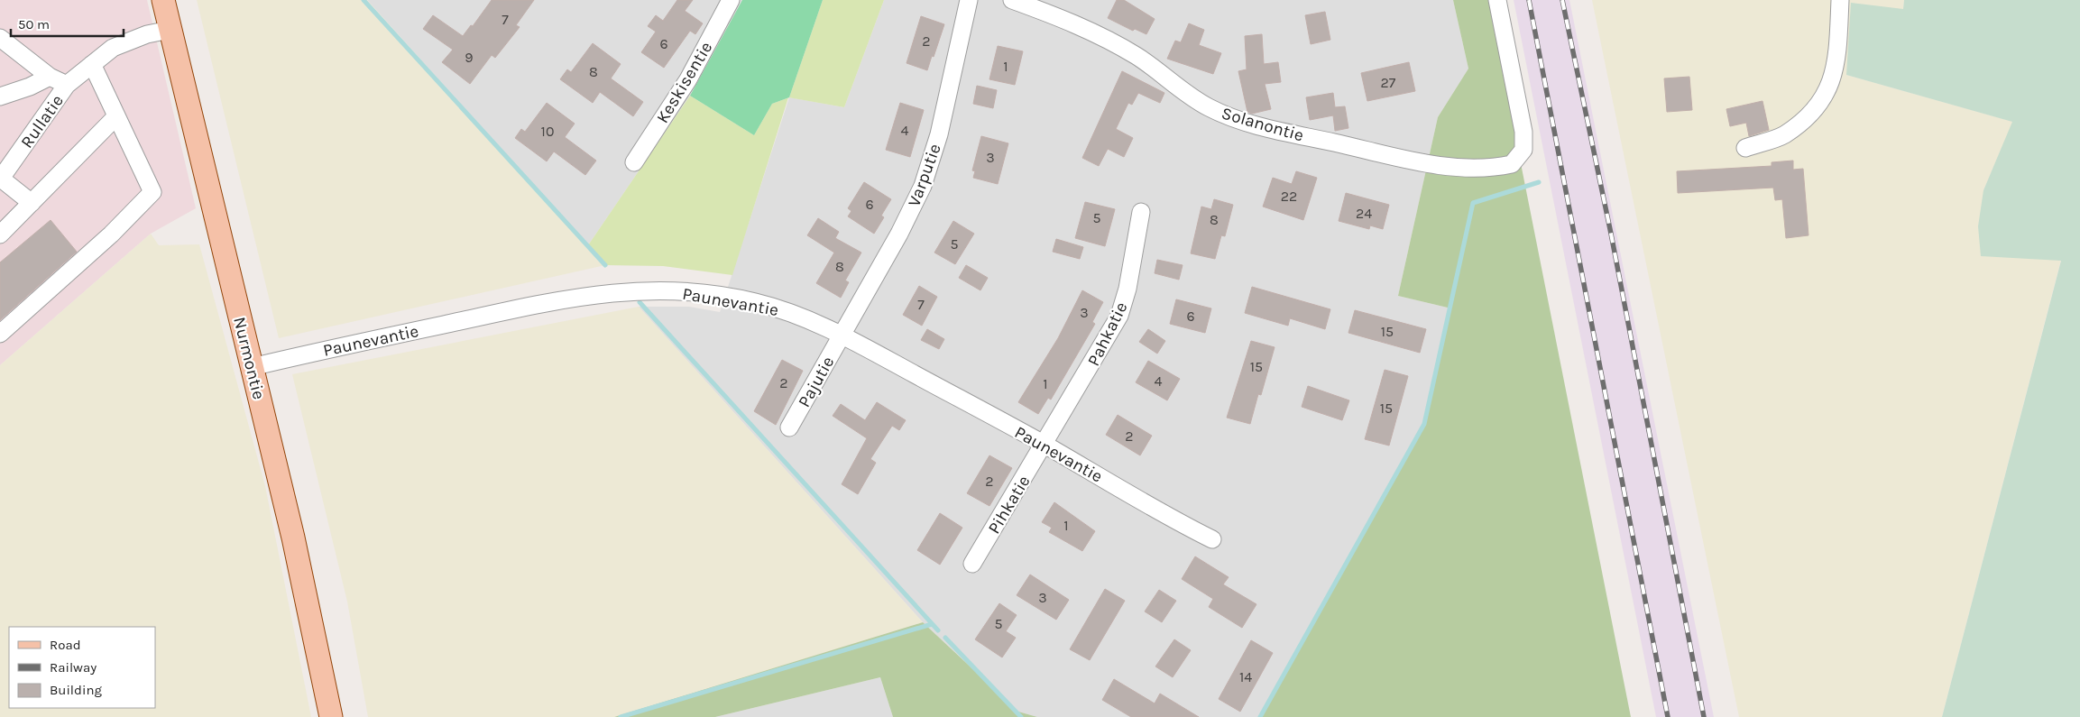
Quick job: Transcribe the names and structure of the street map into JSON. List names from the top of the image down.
{
  "streets": {
    "main road": ["Nurmontie"],
    "street": [
      "Keskisentie",
      "Rullatie",
      "Solanontie",
      "Varputie",
      "Paunevantie",
      "Pahkatie",
      "Pajutie",
      "Pihkatie"
    ]
  },
  "crossings": [
    ["Rullatie", "Nurmontie"],
    ["Varputie", "Paunevantie"],
    ["Varputie", "Pajutie"],
    ["Paunevantie", "Pahkatie"],
    ["Paunevantie", "Nurmontie"],
    ["Paunevantie", "Pajutie"],
    ["Paunevantie", "Pihkatie"],
    ["Pahkatie", "Pihkatie"]
  ],
  "house_numbers": [
    "7",
    "2",
    "6",
    "9",
    "1",
    "8",
    "27",
    "4",
    "10",
    "3",
    "22",
    "6",
    "24",
    "5",
    "8",
    "5",
    "8",
    "7",
    "3",
    "6",
    "15",
    "15",
    "4",
    "2",
    "1",
    "15",
    "2",
    "2",
    "1",
    "3",
    "5",
    "14"
  ],
  "legend": ["Road", "Railway", "Building"],
  "scale_bar": "50 m"
}
